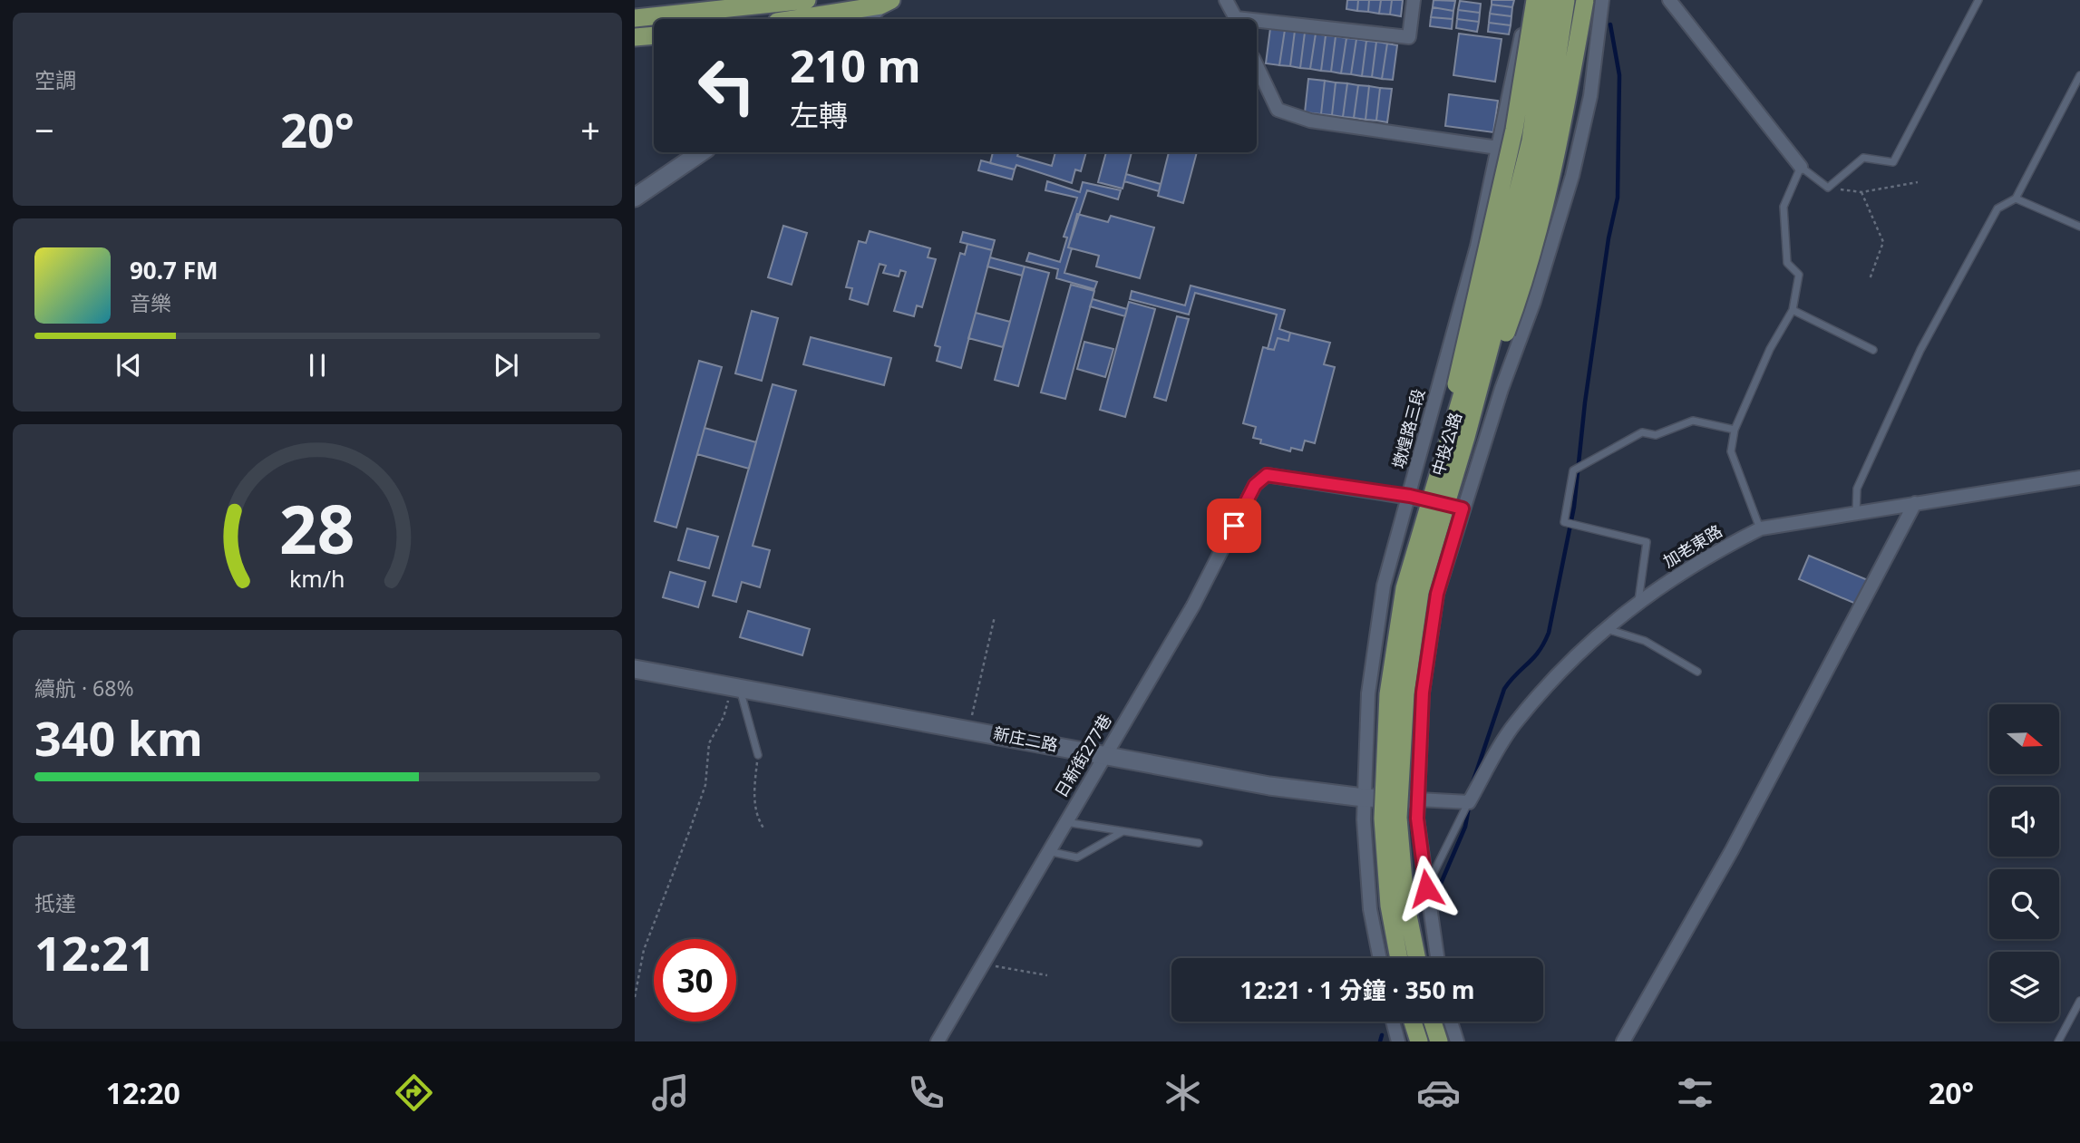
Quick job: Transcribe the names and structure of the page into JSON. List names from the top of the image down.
{
  "streets": {
    "main road": ["中投公路"],
    "street": [
      "墩煌路三段",
      "加老東路",
      "新庄二路",
      "日新街277巷"
    ]
  },
  "crossings": [
    ["墩煌路三段", "新庄二路"],
    ["墩煌路三段", "日新街277巷"],
    ["新庄二路", "日新街277巷"]
  ],
  "north": "right",
  "page": {
    "tile": [
      "空調",
      ["續航 · 68%", "340 km"],
      ["抵達", "12:21"]
    ],
    "turn": ["210 m", "左轉"],
    "heat": ["−", "20°", "+"],
    "song": ["90.7 FM", "音樂"],
    "limit": "30",
    "trip": "12:21 · 1 分鐘 · 350 m",
    "tabs": ["12:20", "20°"],
    "gauge": ["28", "km/h"]
  }
}
